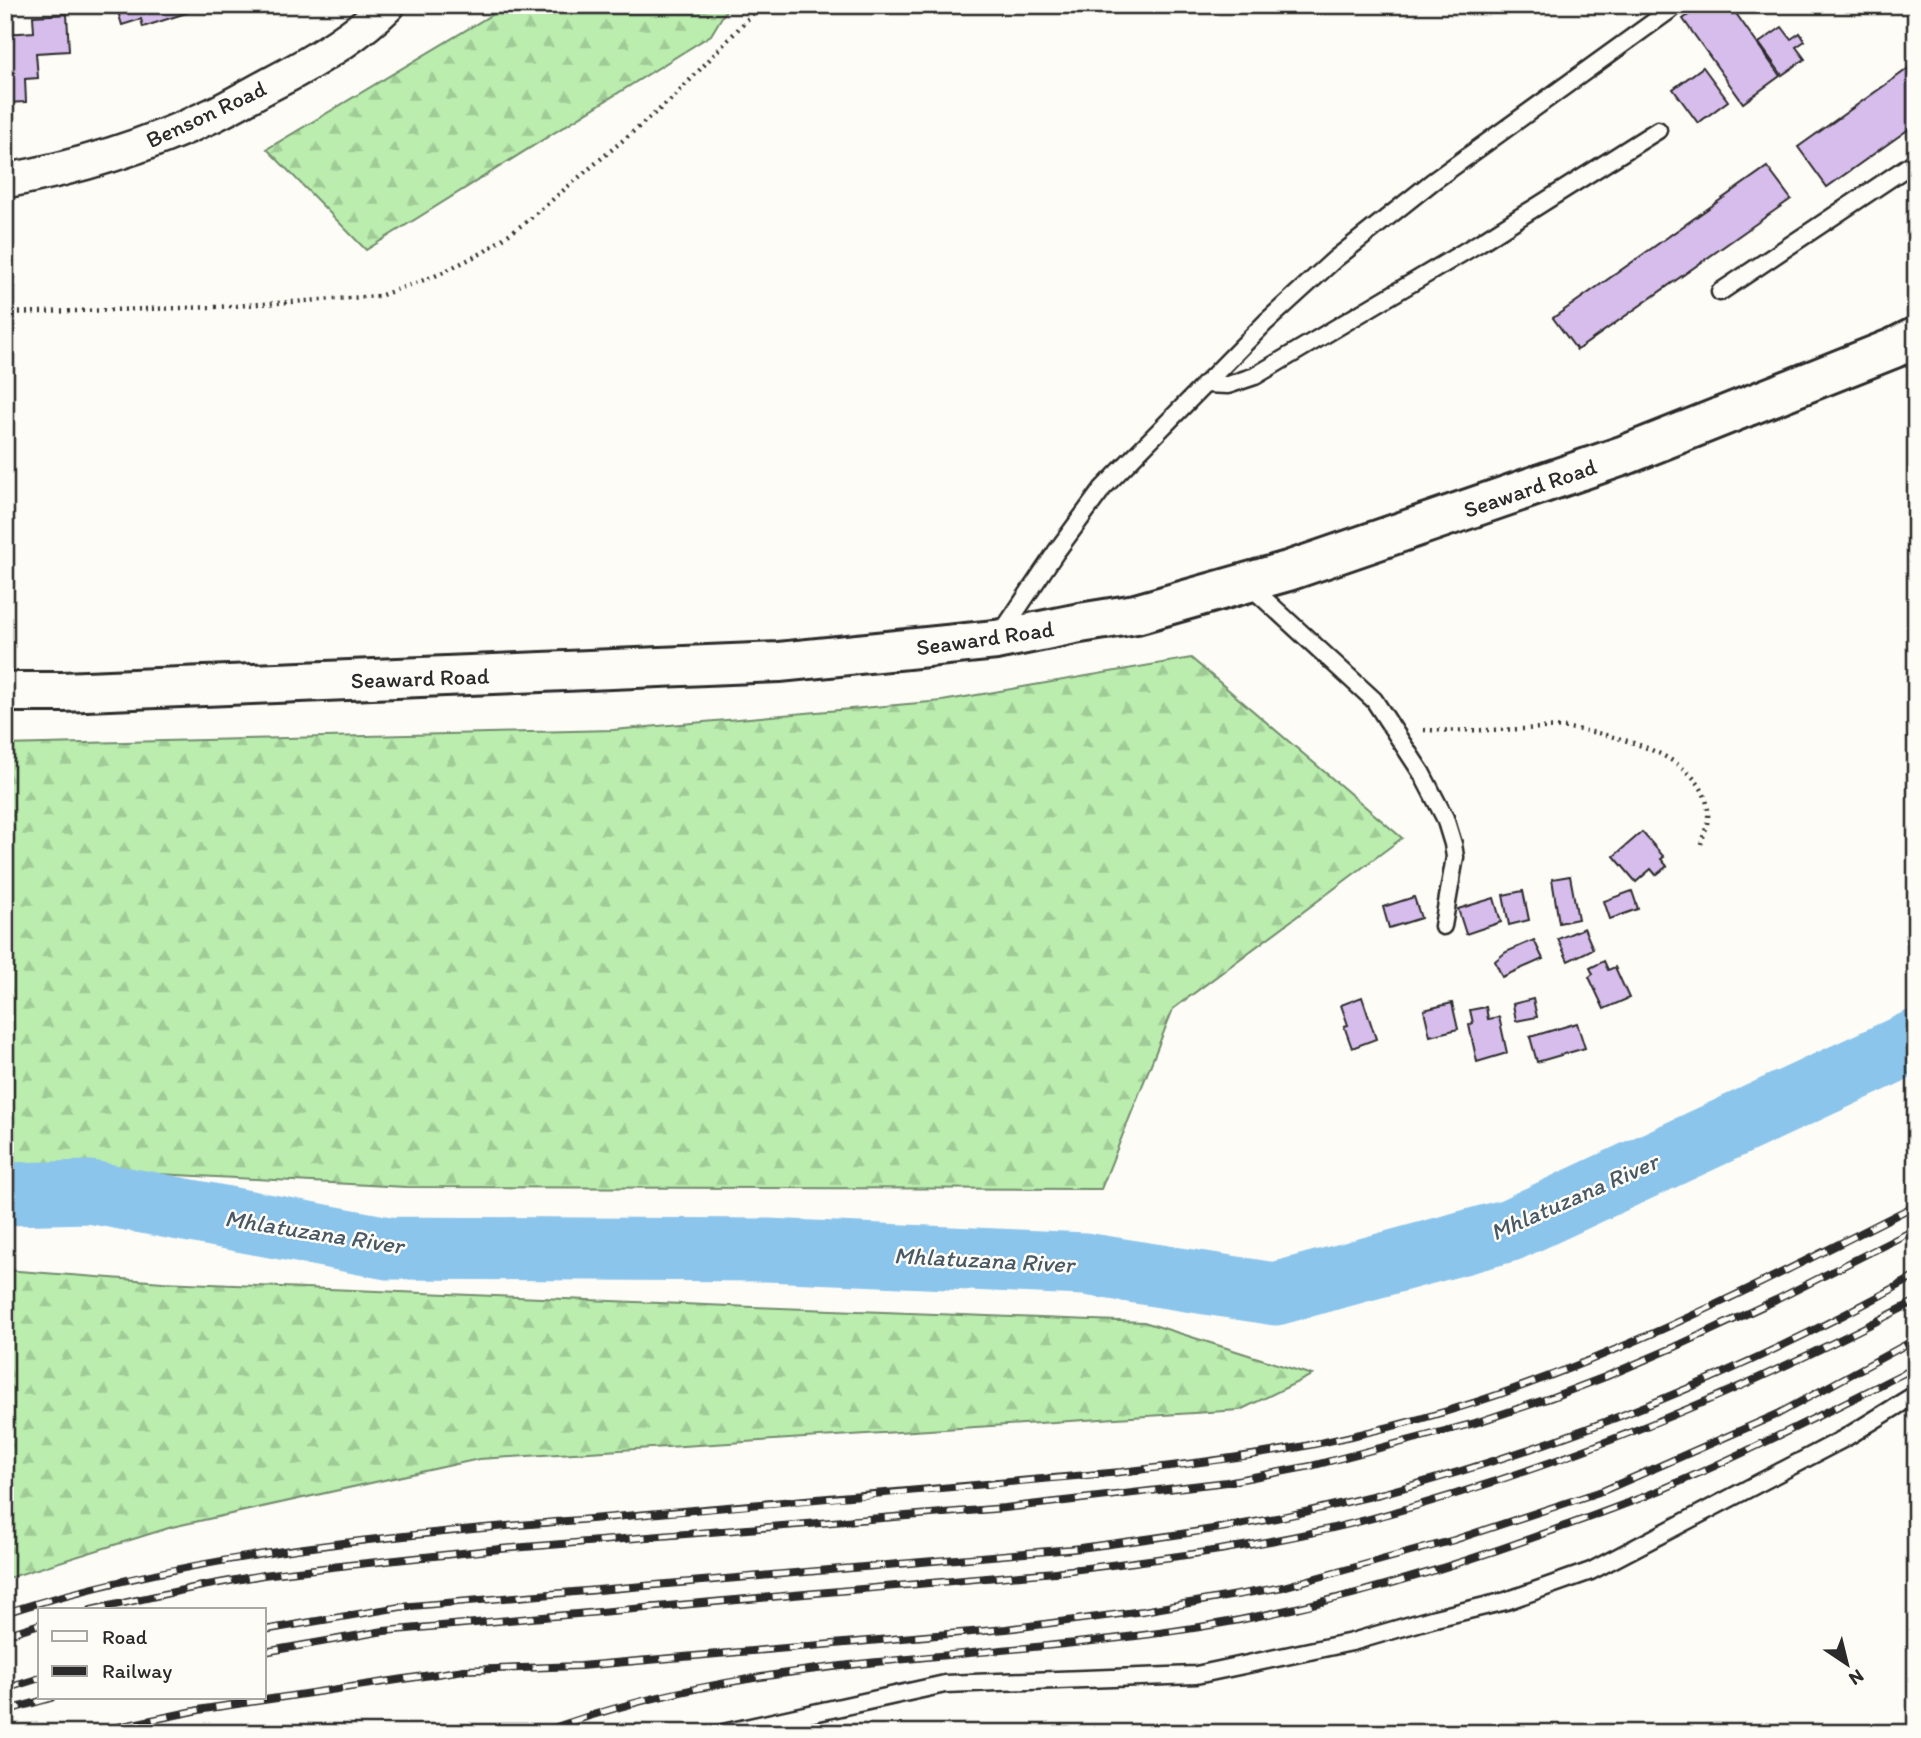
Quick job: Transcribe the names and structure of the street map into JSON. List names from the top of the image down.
{
  "streets": {
    "street": ["Benson Road", "Seaward Road"]
  },
  "water": ["Mhlatuzana River"],
  "legend": ["Road", "Railway"],
  "north": "bottom right"
}
